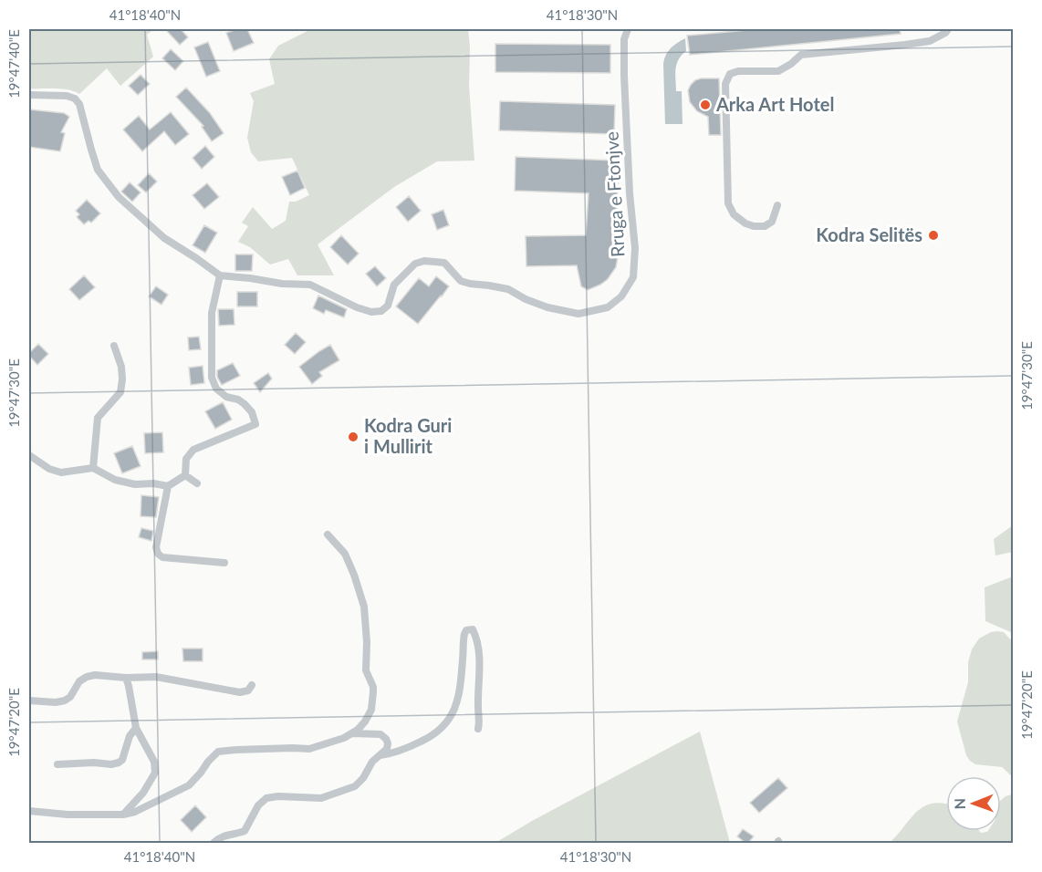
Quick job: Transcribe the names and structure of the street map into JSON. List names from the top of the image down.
{
  "streets": {
    "street": ["Rruga e Ftonjve"]
  },
  "places": ["Arka Art Hotel", "Kodra Selitës", "Kodra Guri i Mullirit"],
  "north": "left",
  "coordinates": [
    "41°18'40\"N",
    "41°18'30\"N",
    "19°47'40\"E",
    "19°47'30\"E",
    "19°47'20\"E"
  ]
}
